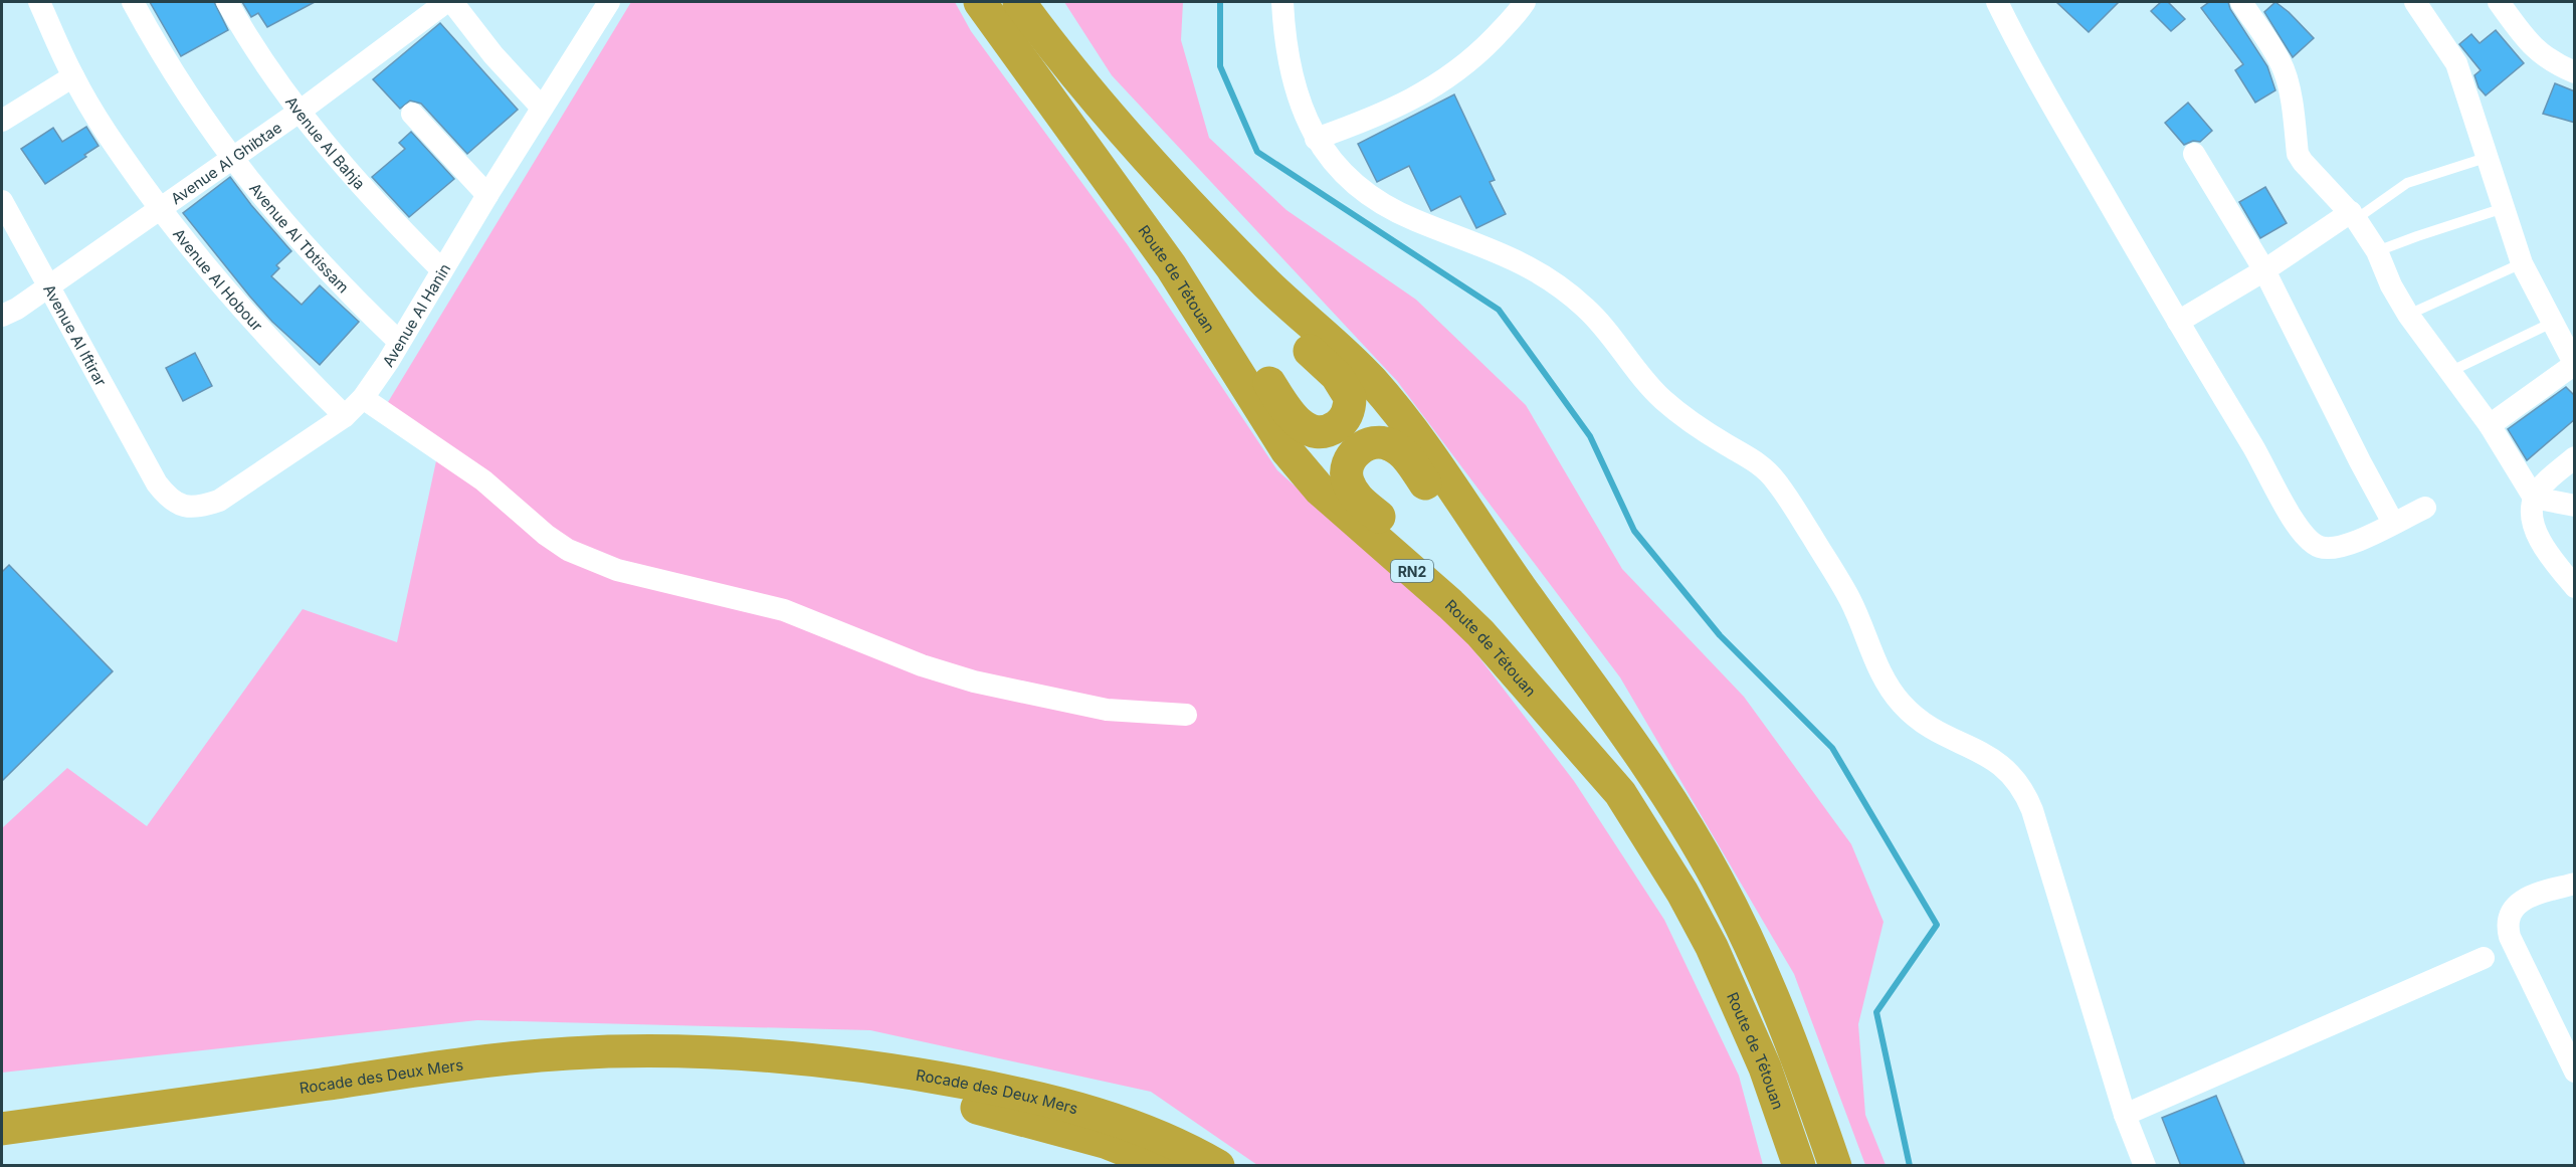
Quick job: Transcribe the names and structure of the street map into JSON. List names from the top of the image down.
{
  "streets": {
    "highway": ["Route de Tétouan", "RN2", "Rocade des Deux Mers"],
    "street": [
      "Avenue Al Bahja",
      "Avenue Al Ghibtae",
      "Avenue Al Tbtissam",
      "Avenue Al Hobour",
      "Avenue Al Hanin",
      "Avenue Al Iftirar"
    ]
  },
  "crossings": [
    ["Avenue Al Bahja", "Avenue Al Ghibtae"],
    ["Avenue Al Bahja", "Avenue Al Hanin"],
    ["Avenue Al Ghibtae", "Avenue Al Tbtissam"],
    ["Avenue Al Ghibtae", "Avenue Al Hobour"],
    ["Avenue Al Ghibtae", "Avenue Al Iftirar"],
    ["Avenue Al Tbtissam", "Avenue Al Hanin"],
    ["Avenue Al Hobour", "Avenue Al Hanin"],
    ["Avenue Al Hanin", "Avenue Al Iftirar"]
  ]
}
